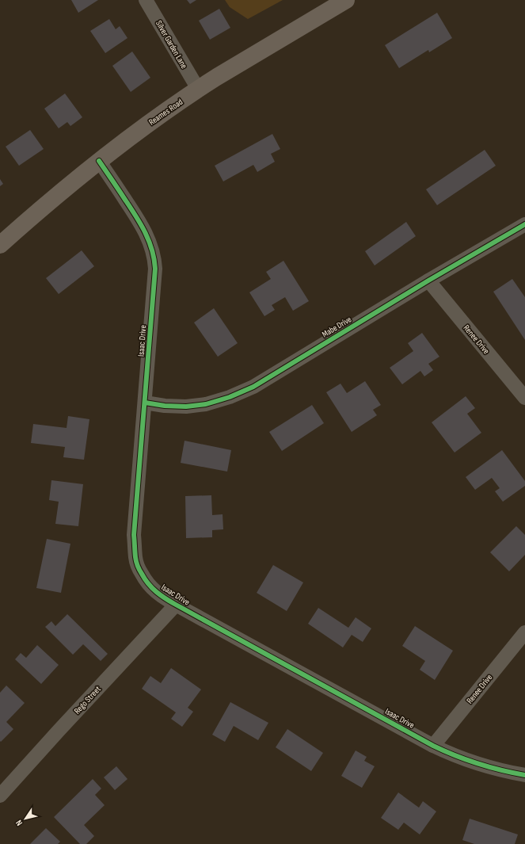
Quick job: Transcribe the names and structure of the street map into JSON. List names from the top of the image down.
{
  "streets": {
    "main road": ["Reames Road"],
    "street": [
      "Silver Garden Lane",
      "Mabe Drive",
      "Renee Drive",
      "Isaac Drive",
      "Rego Street"
    ]
  },
  "crossings": [
    ["Silver Garden Lane", "Reames Road"],
    ["Reames Road", "Isaac Drive"],
    ["Mabe Drive", "Renee Drive"],
    ["Mabe Drive", "Isaac Drive"],
    ["Renee Drive", "Isaac Drive"],
    ["Isaac Drive", "Rego Street"]
  ],
  "north": "bottom left"
}
